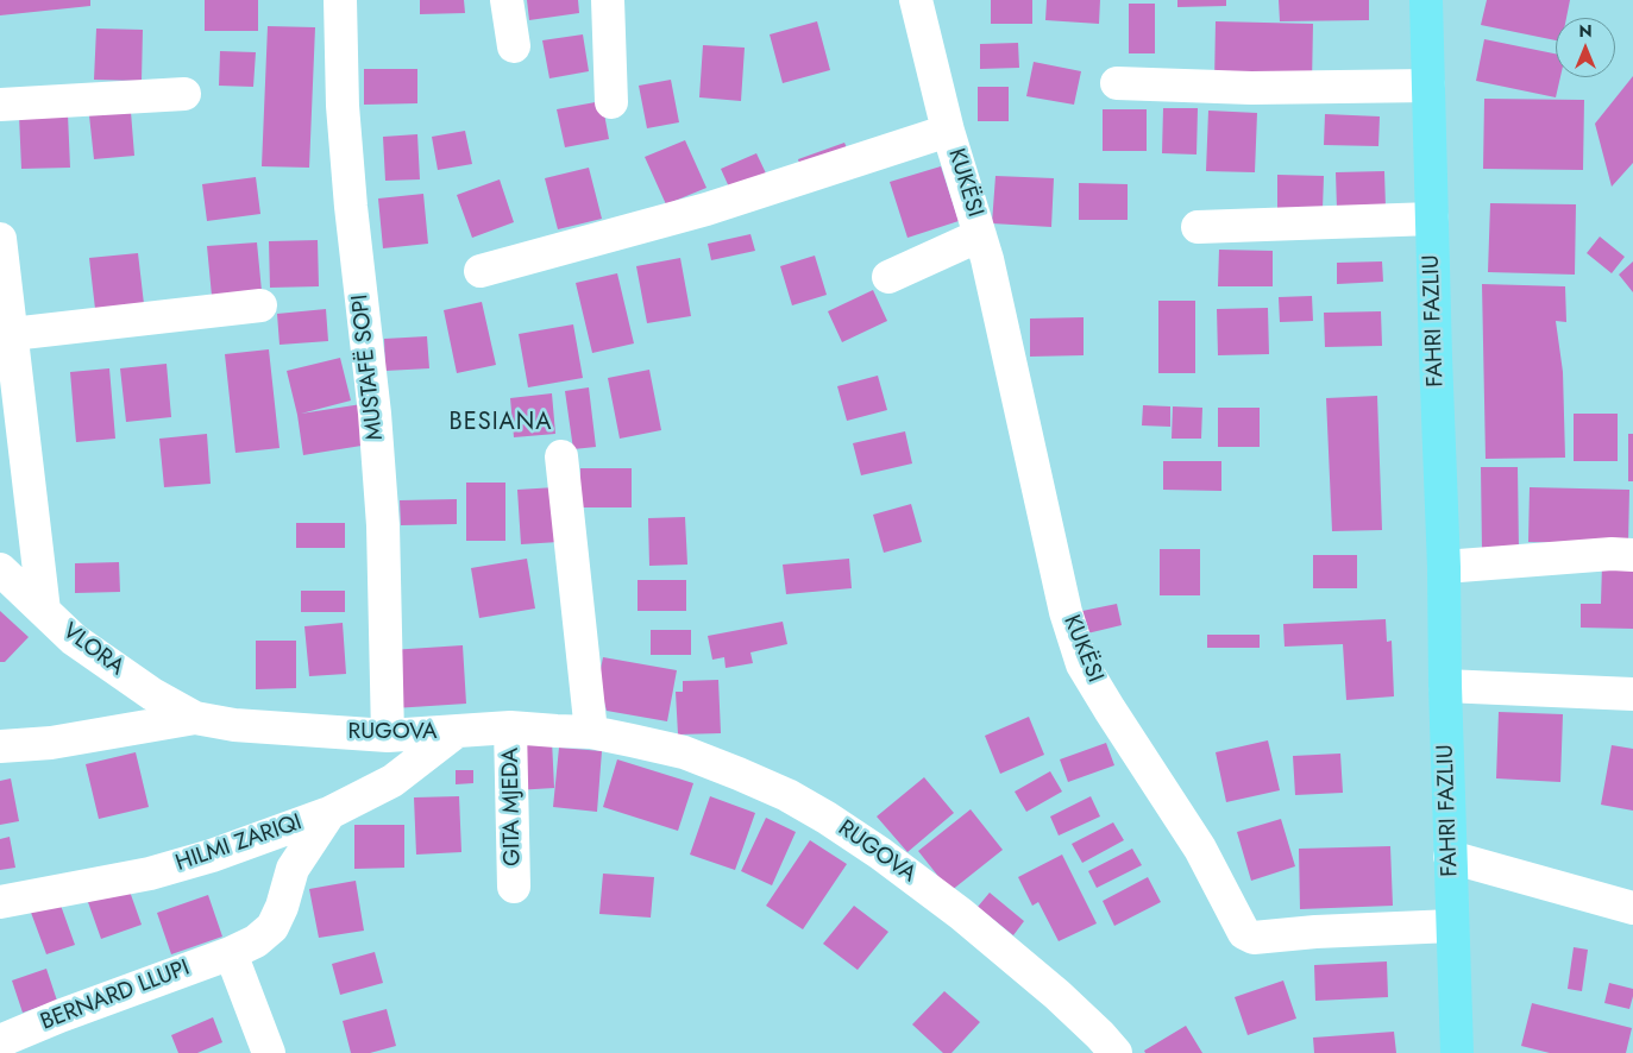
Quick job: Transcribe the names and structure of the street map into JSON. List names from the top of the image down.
{
  "streets": {
    "main road": ["FAHRI FAZLIU"],
    "street": [
      "KUKËSI",
      "MUSTAFË SOPI",
      "VLORA",
      "RUGOVA",
      "GITA MJEDA",
      "HILMI ZARIQI",
      "BERNARD LLUPI"
    ]
  },
  "crossings": [
    ["KUKËSI", "FAHRI FAZLIU"],
    ["MUSTAFË SOPI", "RUGOVA"],
    ["VLORA", "RUGOVA"],
    ["RUGOVA", "GITA MJEDA"],
    ["RUGOVA", "HILMI ZARIQI"],
    ["HILMI ZARIQI", "BERNARD LLUPI"]
  ],
  "districts": ["BESIANA"],
  "north": "top"
}
